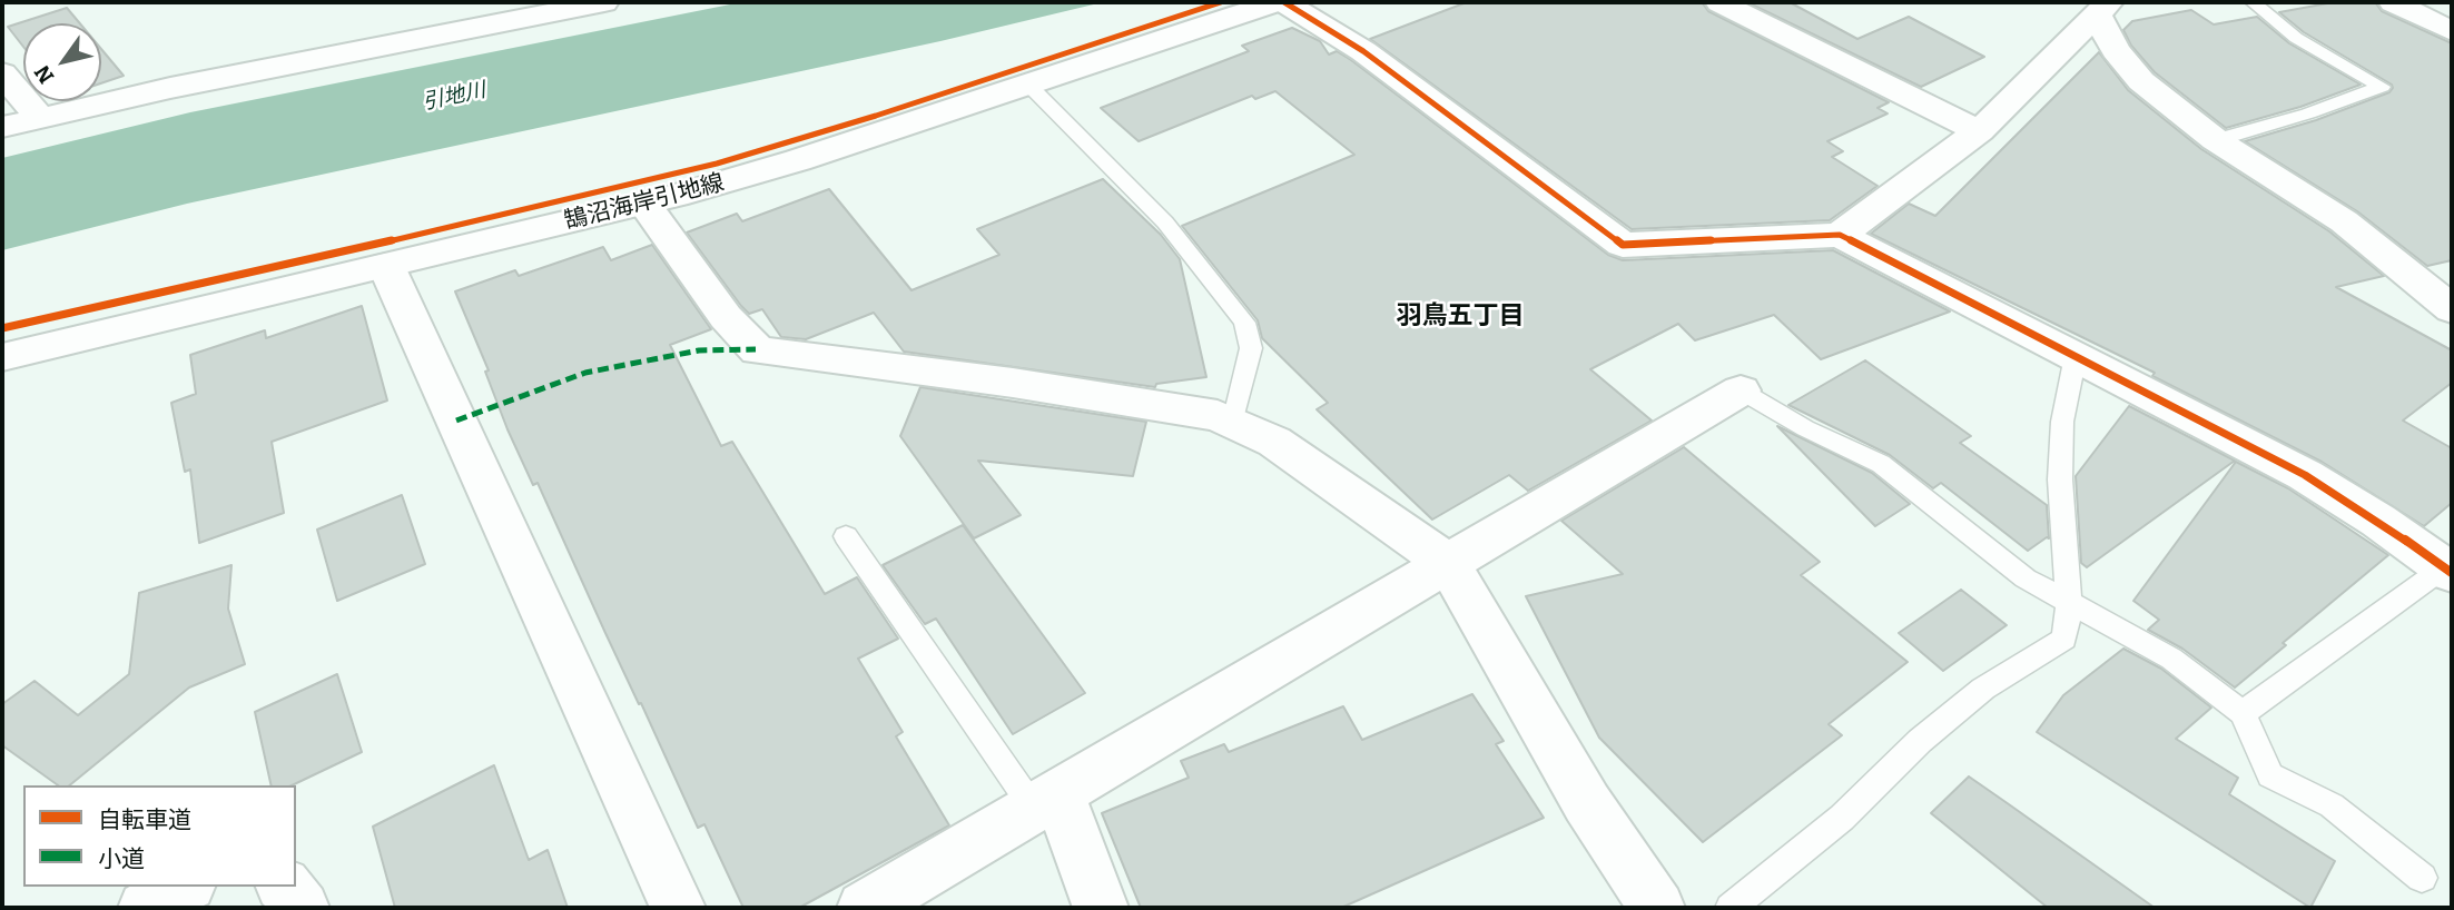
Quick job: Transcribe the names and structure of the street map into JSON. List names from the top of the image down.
{
  "streets": {
    "street": ["鵠沼海岸引地線"]
  },
  "districts": ["羽鳥五丁目"],
  "water": ["引地川"],
  "legend": ["自転車道", "小道"],
  "north": "bottom left"
}
